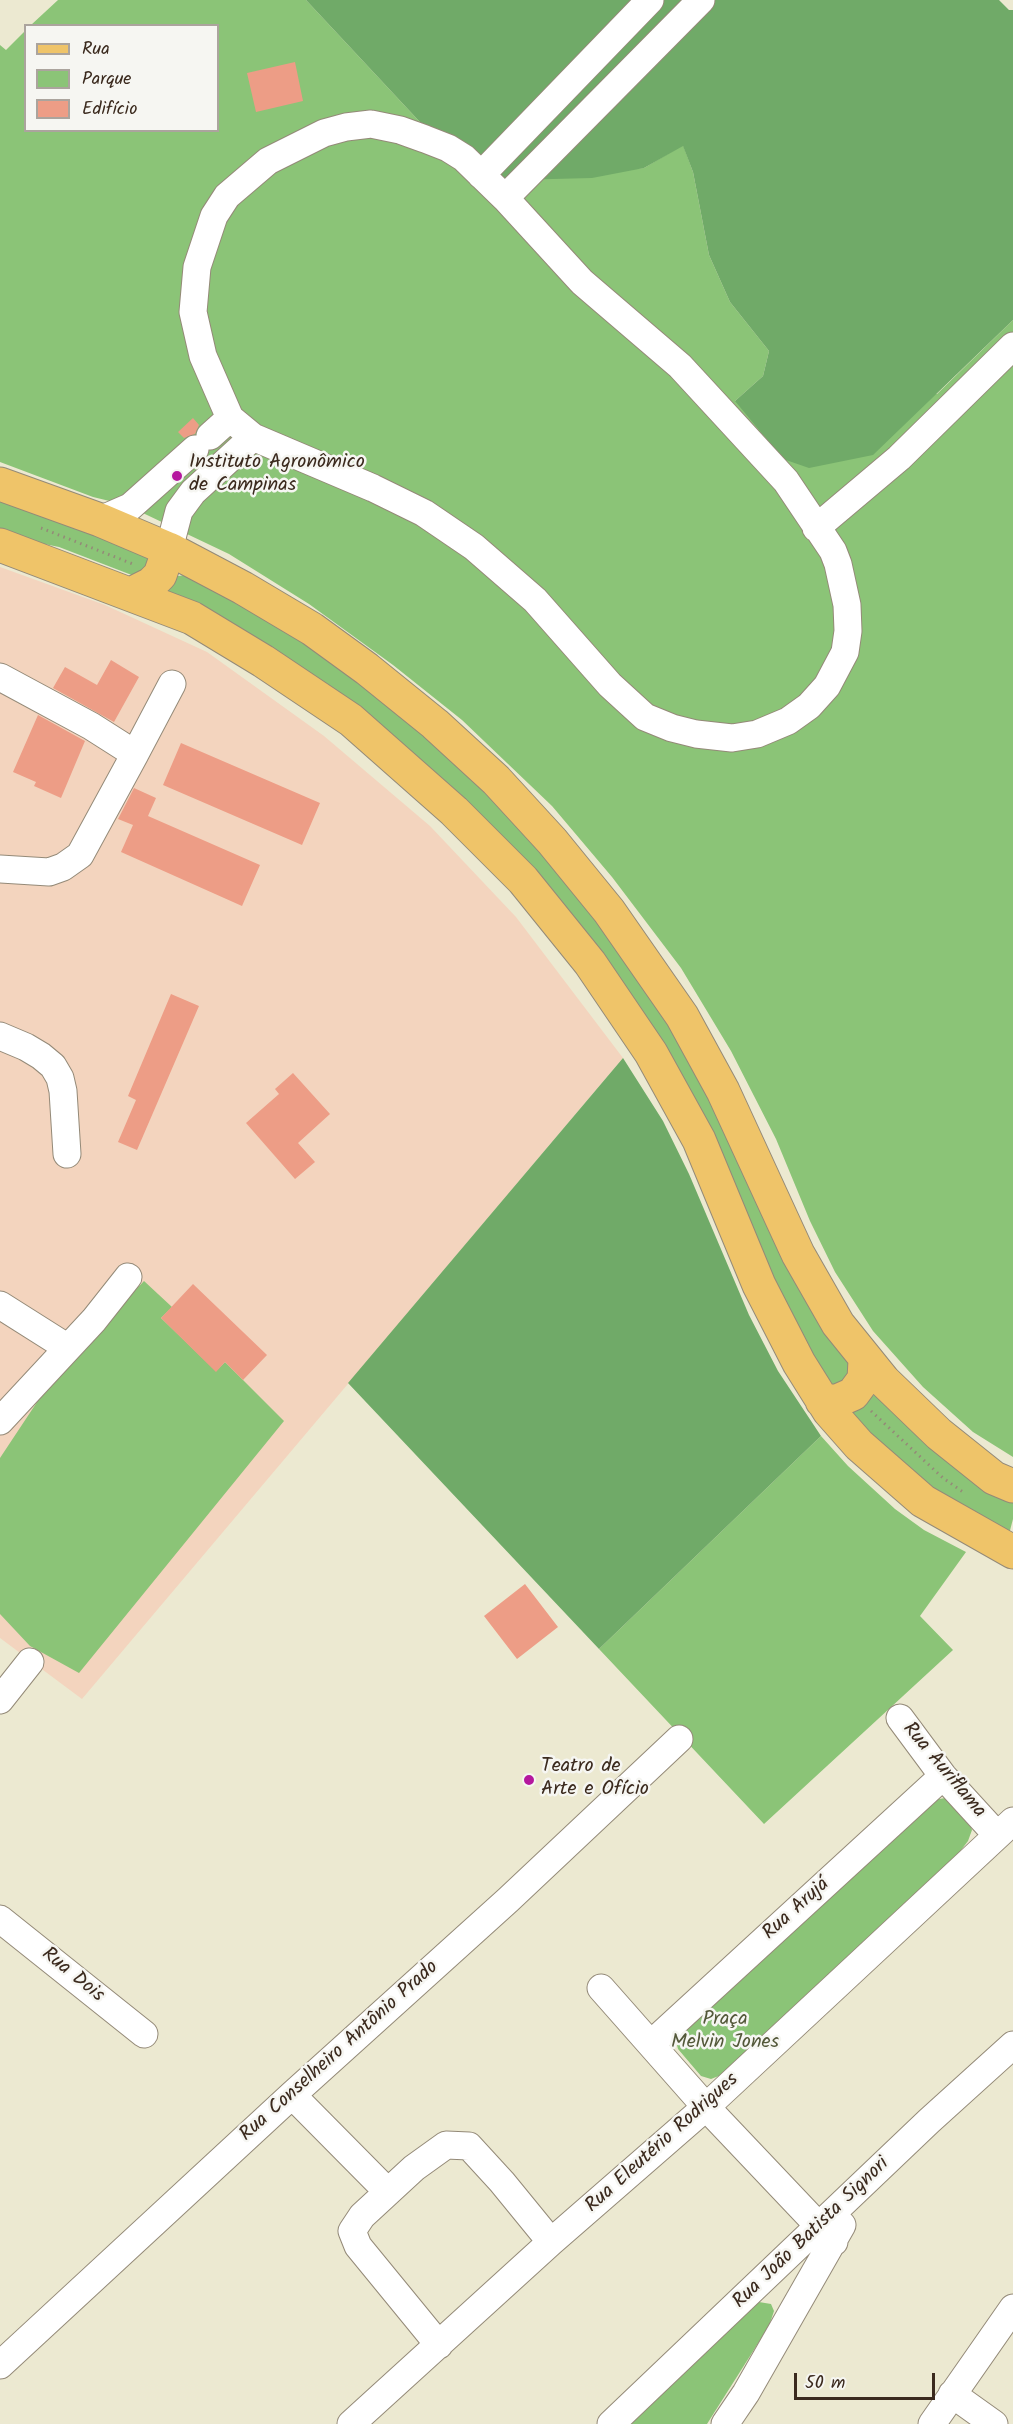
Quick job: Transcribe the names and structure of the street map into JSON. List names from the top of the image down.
{
  "streets": {
    "street": [
      "Rua Auriflama",
      "Rua Arujá",
      "Rua Dois",
      "Rua Conselheiro Antônio Prado",
      "Rua Eleutério Rodrigues",
      "Rua João Batista Signori"
    ]
  },
  "crossings": [
    ["Rua Auriflama", "Rua Arujá"],
    ["Rua Auriflama", "Rua Eleutério Rodrigues"]
  ],
  "parks": ["Praça Melvin Jones"],
  "places": ["Instituto Agronômico de Campinas", "Teatro de Arte e Ofício"],
  "legend": ["Rua", "Parque", "Edifício"],
  "scale_bar": "50 m"
}
